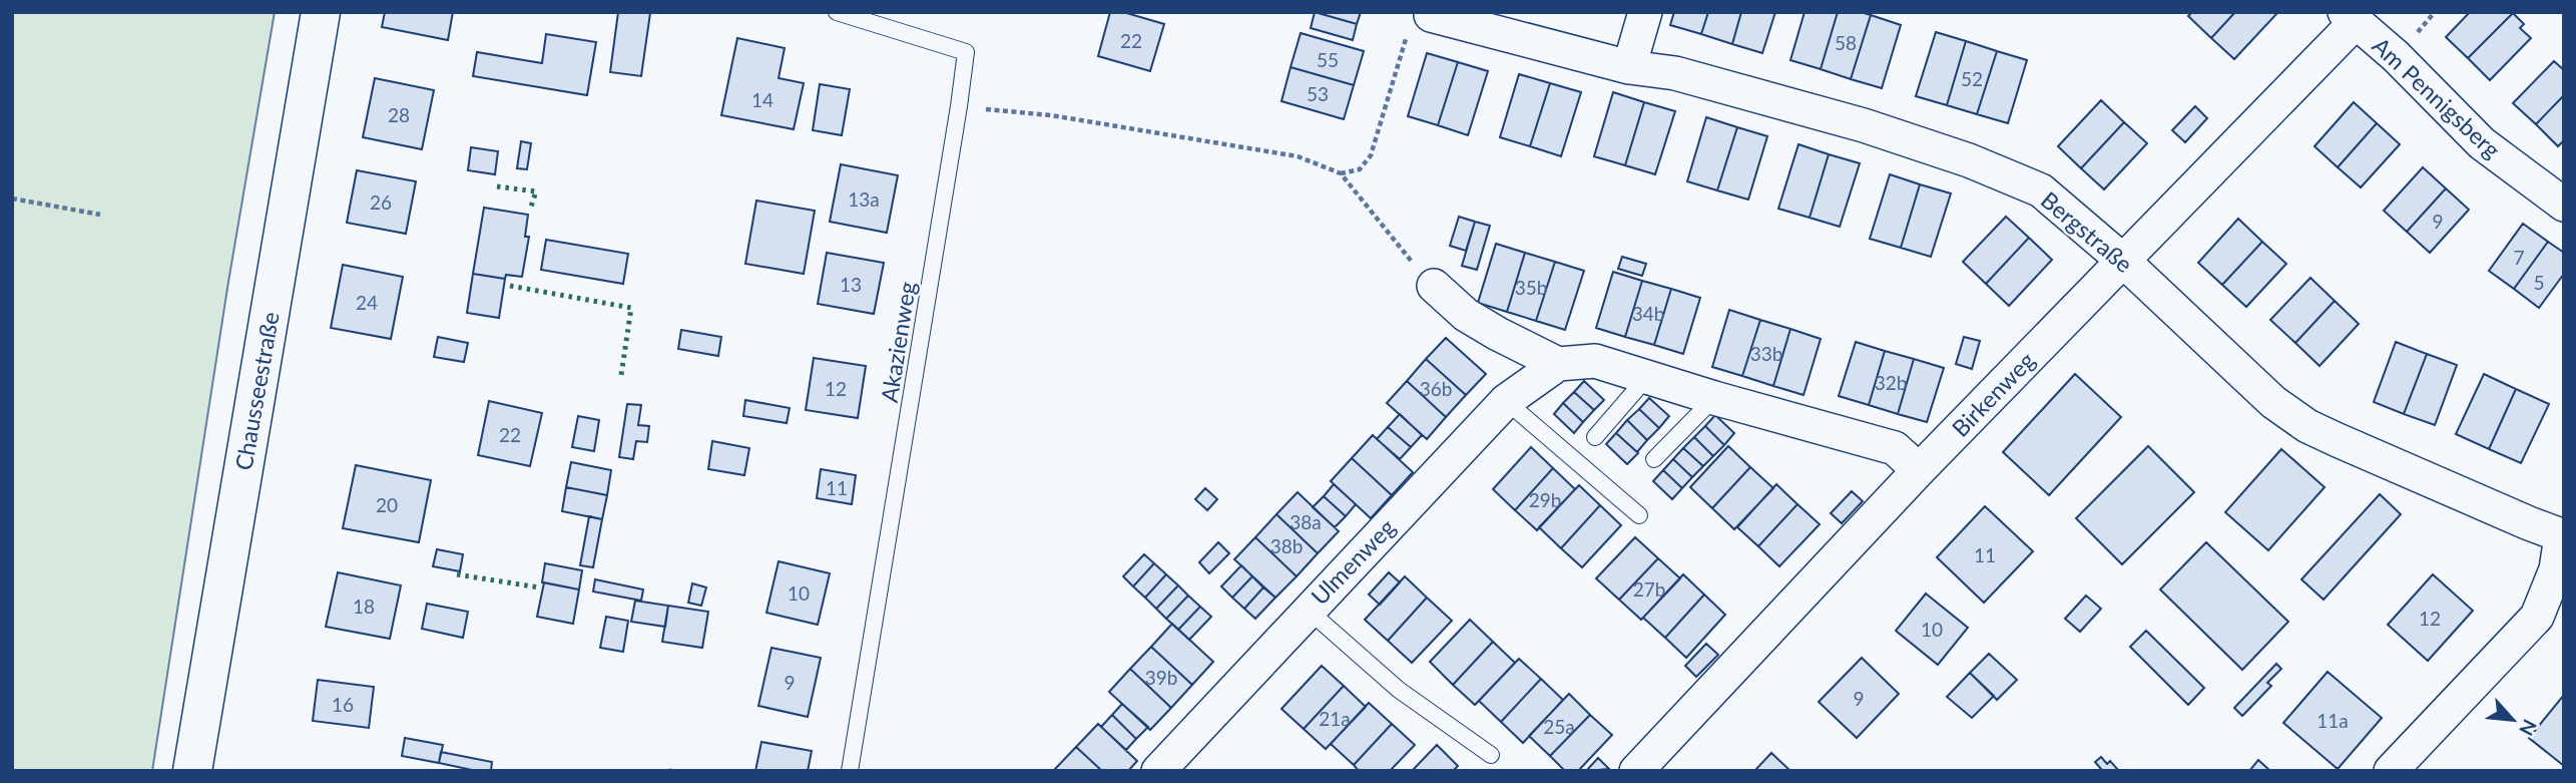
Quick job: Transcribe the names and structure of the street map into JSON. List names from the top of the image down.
{
  "streets": {
    "main road": ["Chausseestraße"],
    "street": [
      "Am Pennigsberg",
      "Bergstraße",
      "Birkenweg",
      "Ulmenweg"
    ],
    "lane": ["Akazienweg"]
  },
  "crossings": [
    ["Am Pennigsberg", "Birkenweg"],
    ["Bergstraße", "Birkenweg"]
  ],
  "house_numbers": [
    "22",
    "58",
    "55",
    "52",
    "53",
    "14",
    "28",
    "13a",
    "26",
    "9",
    "7",
    "5",
    "13",
    "35b",
    "24",
    "34b",
    "33b",
    "32b",
    "12",
    "36b",
    "22",
    "11",
    "29b",
    "20",
    "38a",
    "38b",
    "11",
    "27b",
    "10",
    "18",
    "12",
    "10",
    "39b",
    "9",
    "9",
    "16",
    "21a",
    "11a",
    "25a"
  ],
  "north": "bottom right"
}
